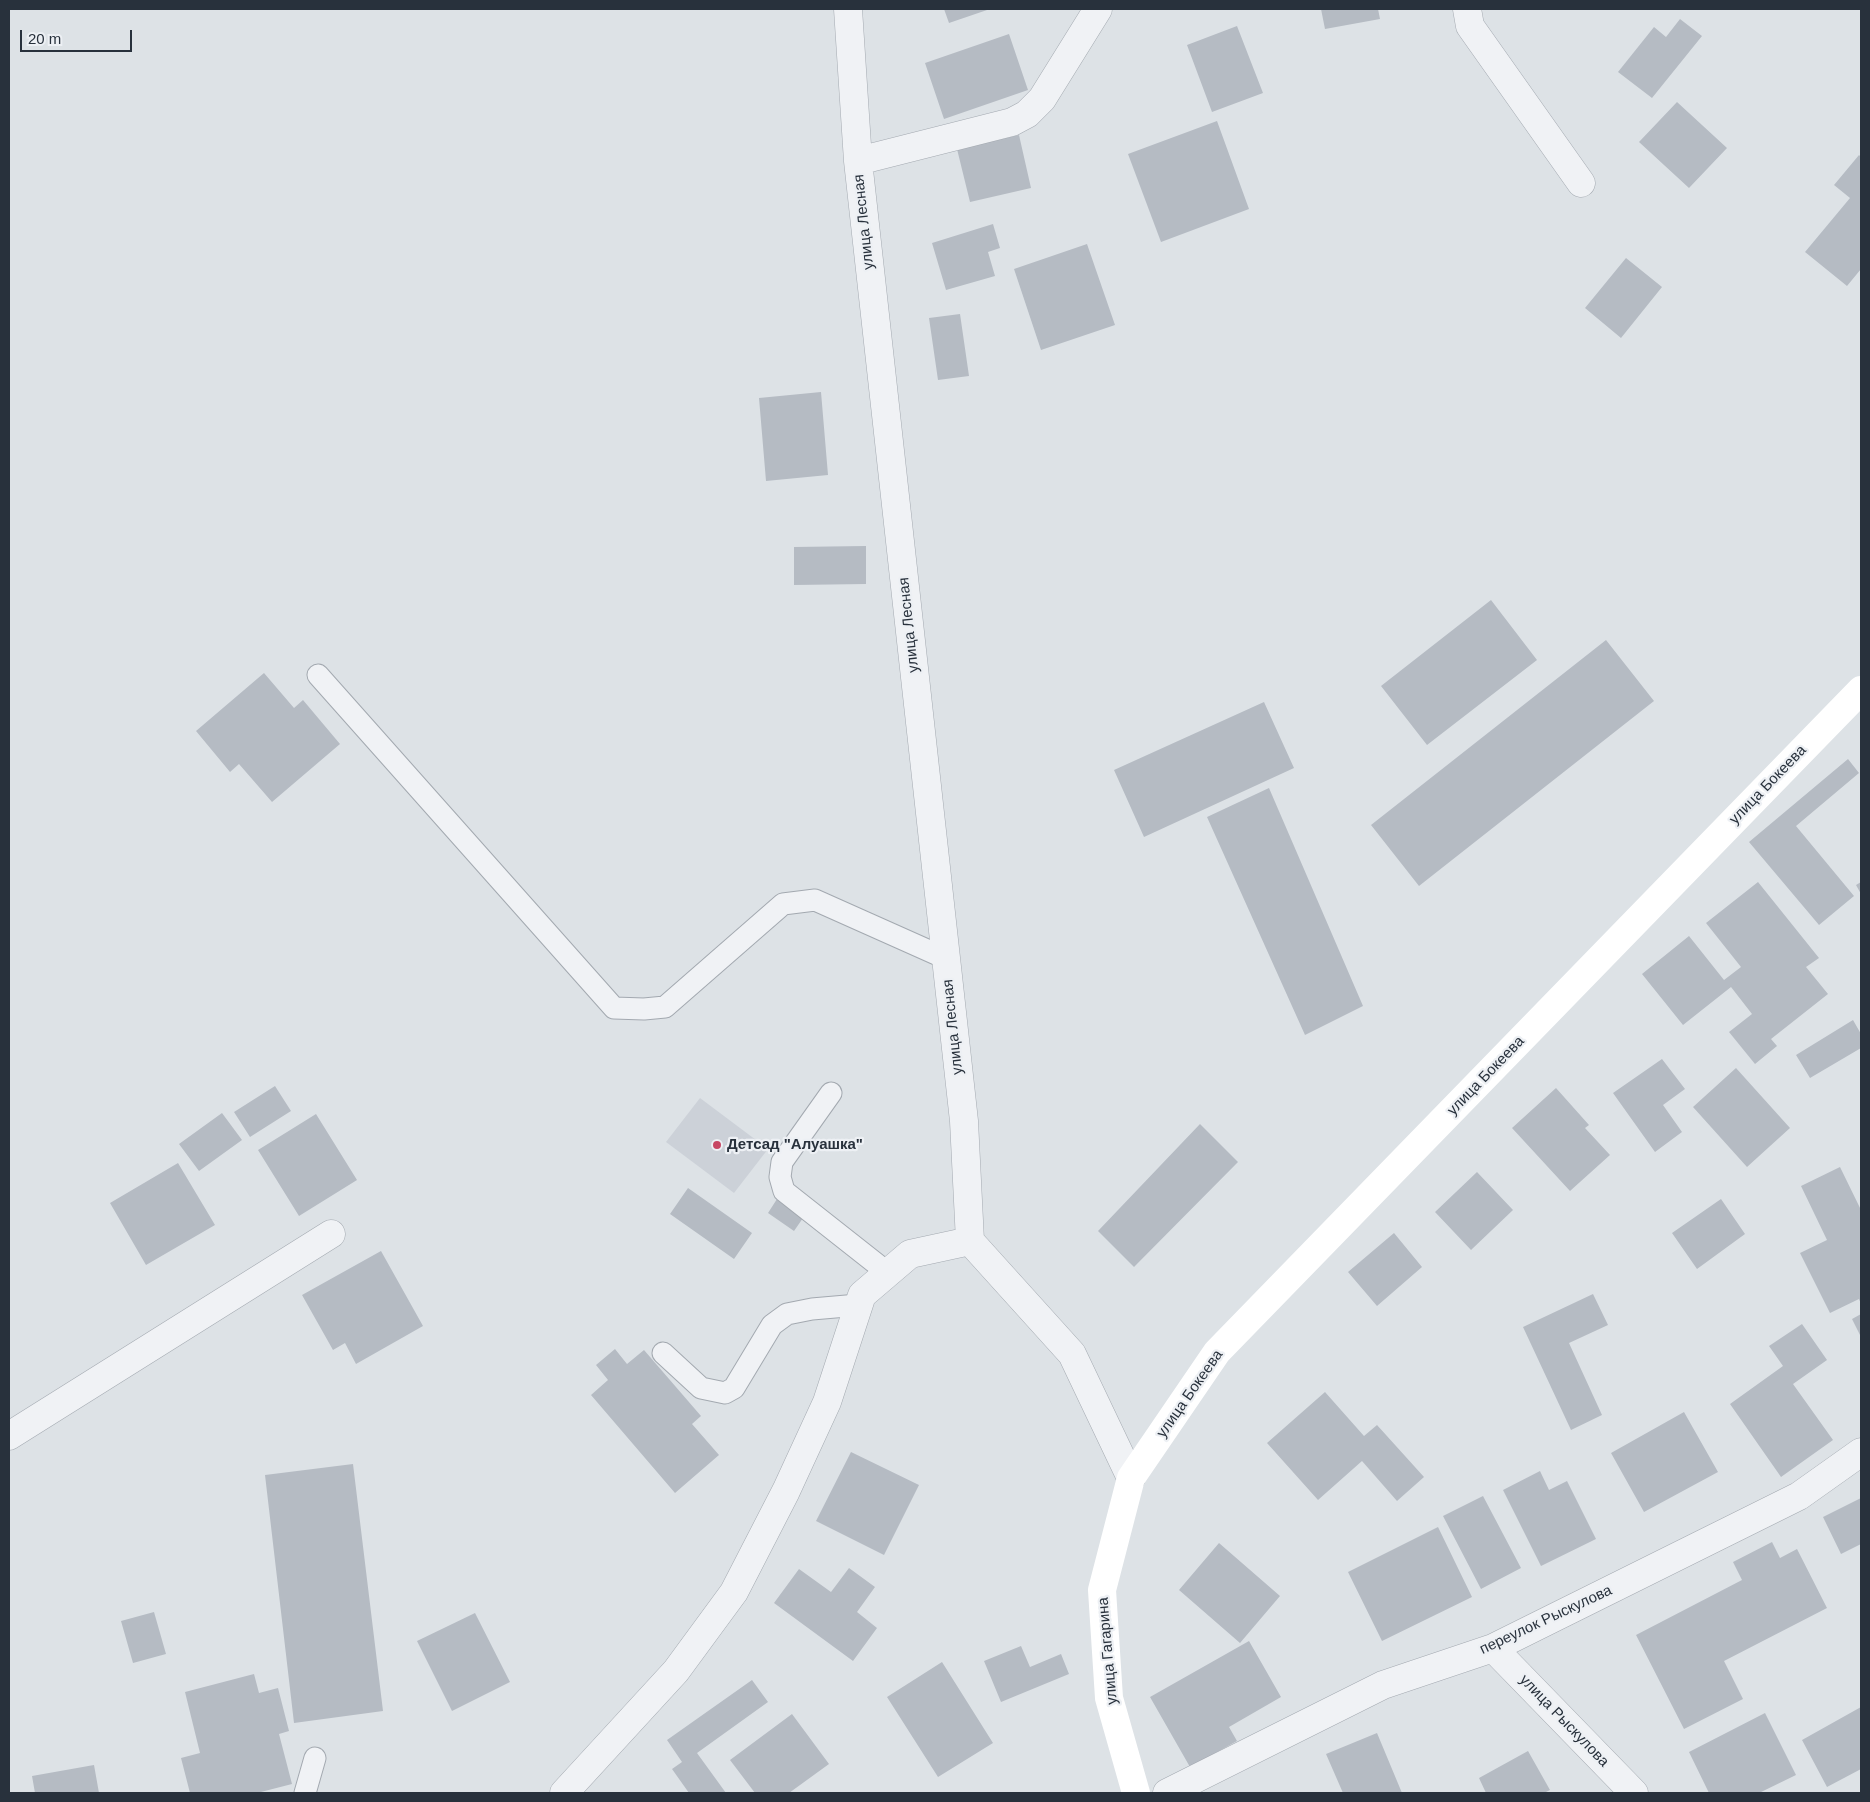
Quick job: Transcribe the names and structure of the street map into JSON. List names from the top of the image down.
{
  "streets": {
    "main road": ["улица Бокеева", "улица Гагарина"],
    "street": ["улица Лесная", "переулок Рыскулова", "улица Рыскулова"]
  },
  "crossings": [
    ["улица Бокеева", "улица Гагарина"],
    ["переулок Рыскулова", "улица Рыскулова"]
  ],
  "places": ["Детсад \"Алуашка\""],
  "scale_bar": "20 m"
}
